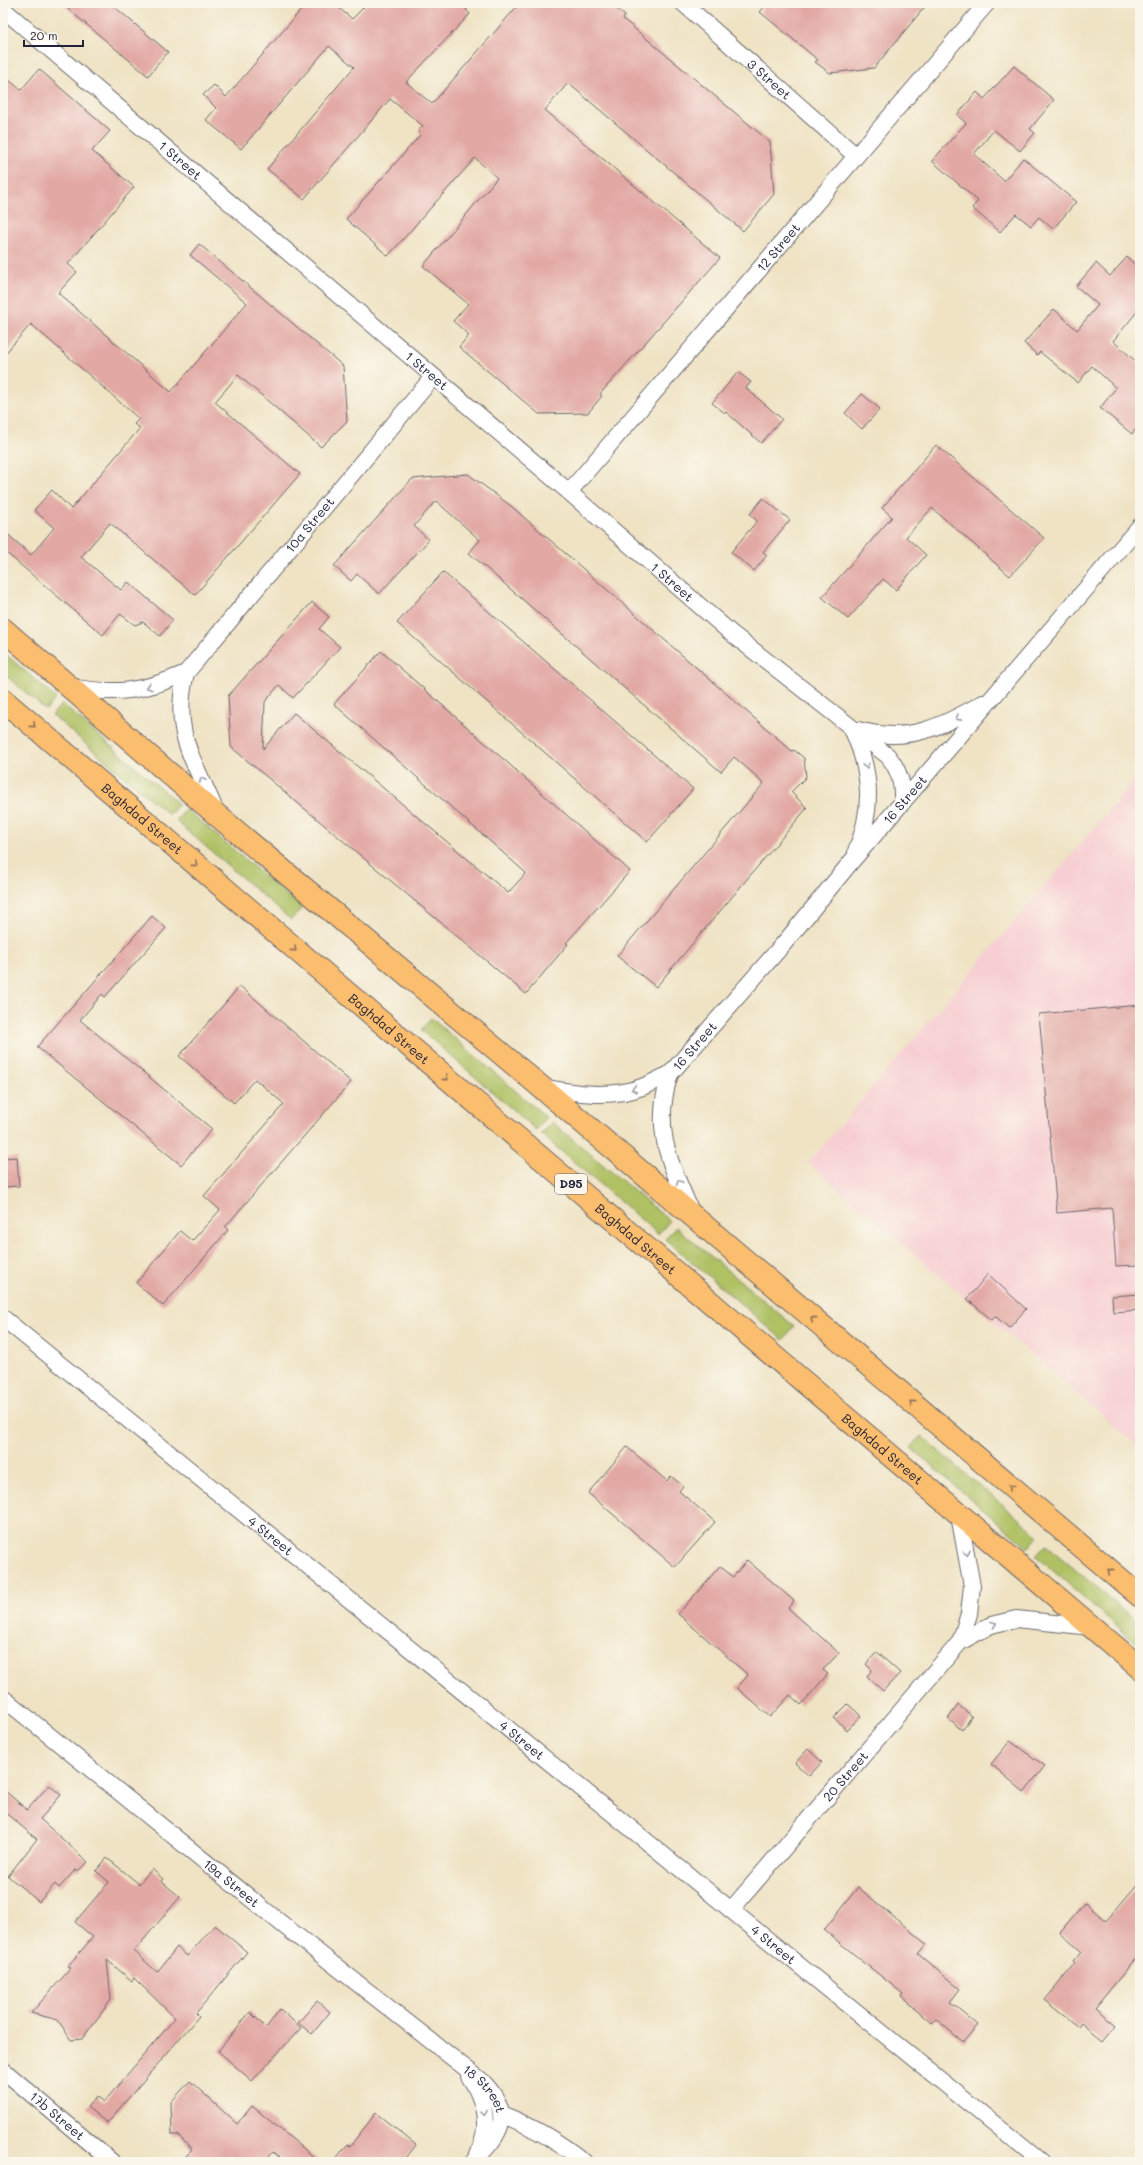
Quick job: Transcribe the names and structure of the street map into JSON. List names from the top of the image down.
{
  "streets": {
    "main road": ["Baghdad Street", "D95"],
    "street": [
      "3 Street",
      "1 Street",
      "12 Street",
      "10a Street",
      "16 Street",
      "4 Street",
      "20 Street",
      "19a Street",
      "18 Street",
      "17b Street"
    ]
  },
  "crossings": [
    ["3 Street", "12 Street"],
    ["1 Street", "12 Street"],
    ["1 Street", "10a Street"],
    ["1 Street", "16 Street"],
    ["Baghdad Street", "20 Street"],
    ["4 Street", "20 Street"],
    ["19a Street", "18 Street"]
  ],
  "one_way": ["18 Street"],
  "scale_bar": "20 m"
}
